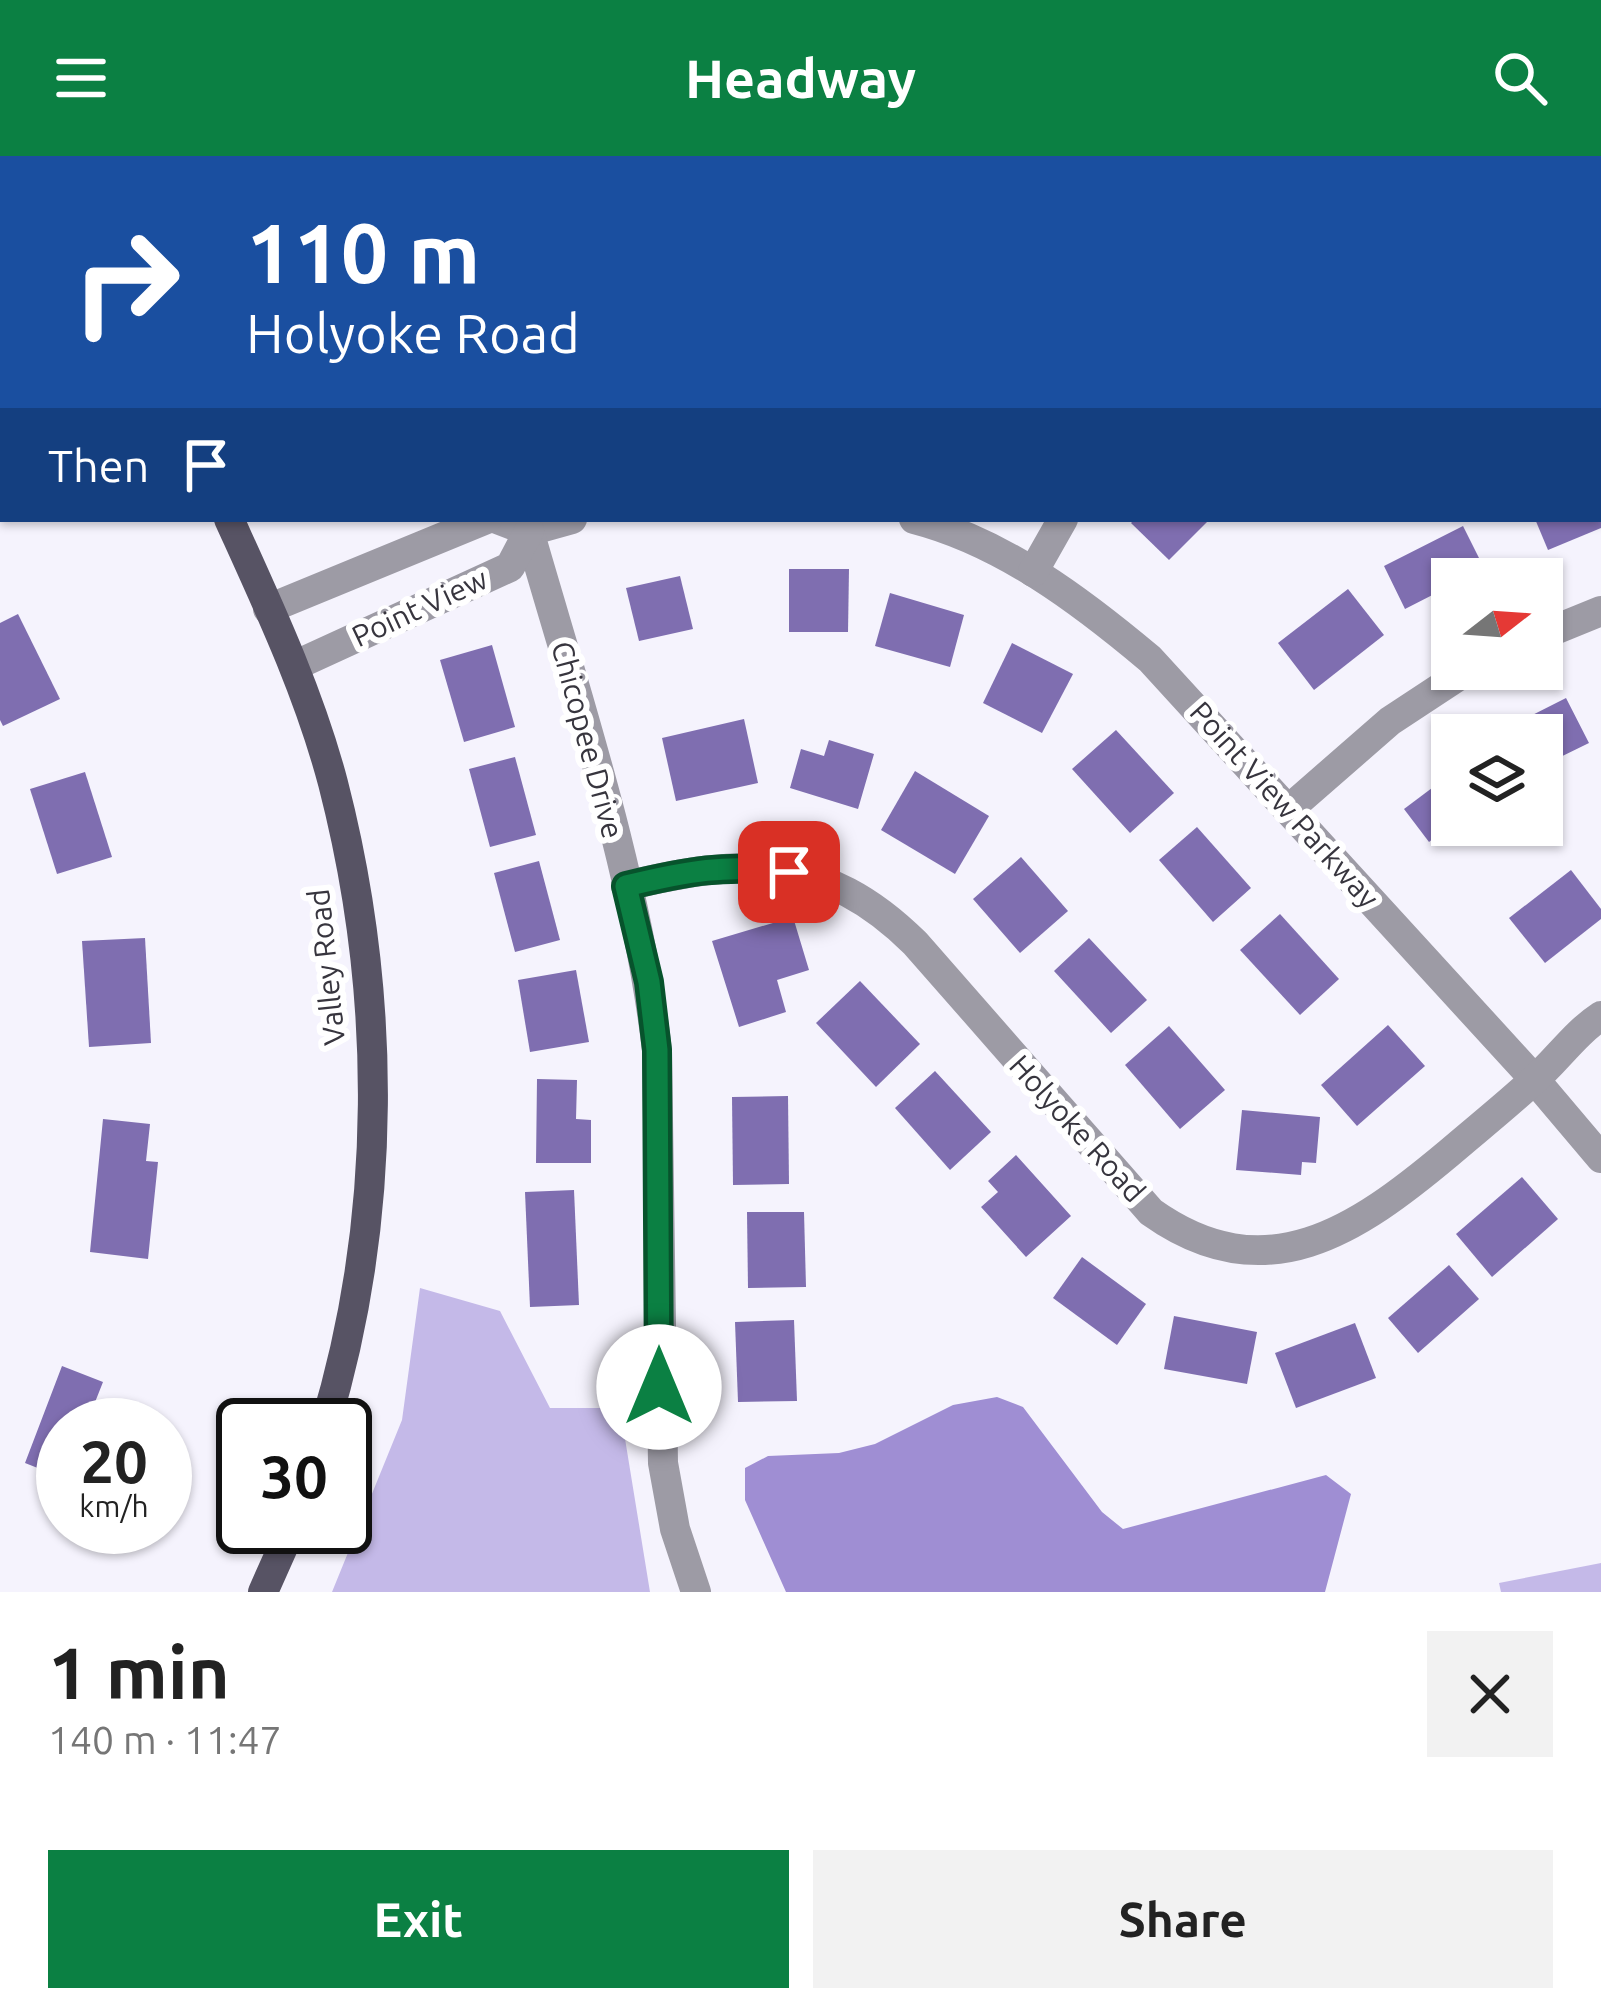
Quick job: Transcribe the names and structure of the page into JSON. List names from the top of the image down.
{
  "streets": {
    "main road": ["Valley Road"],
    "street": [
      "Point View",
      "Chicopee Drive",
      "Point View Parkway",
      "Holyoke Road"
    ]
  },
  "crossings": [
    ["Point View", "Chicopee Drive"],
    ["Point View", "Valley Road"],
    ["Chicopee Drive", "Holyoke Road"],
    ["Point View Parkway", "Holyoke Road"]
  ],
  "north": "right",
  "page": {
    "header": "Headway",
    "turn": ["110 m", "Holyoke Road"],
    "then": "Then",
    "speed": "20 km/h",
    "limit": "30",
    "heading": ["1 min", "140 m · 11:47"],
    "buttons": ["Exit", "Share"]
  }
}
